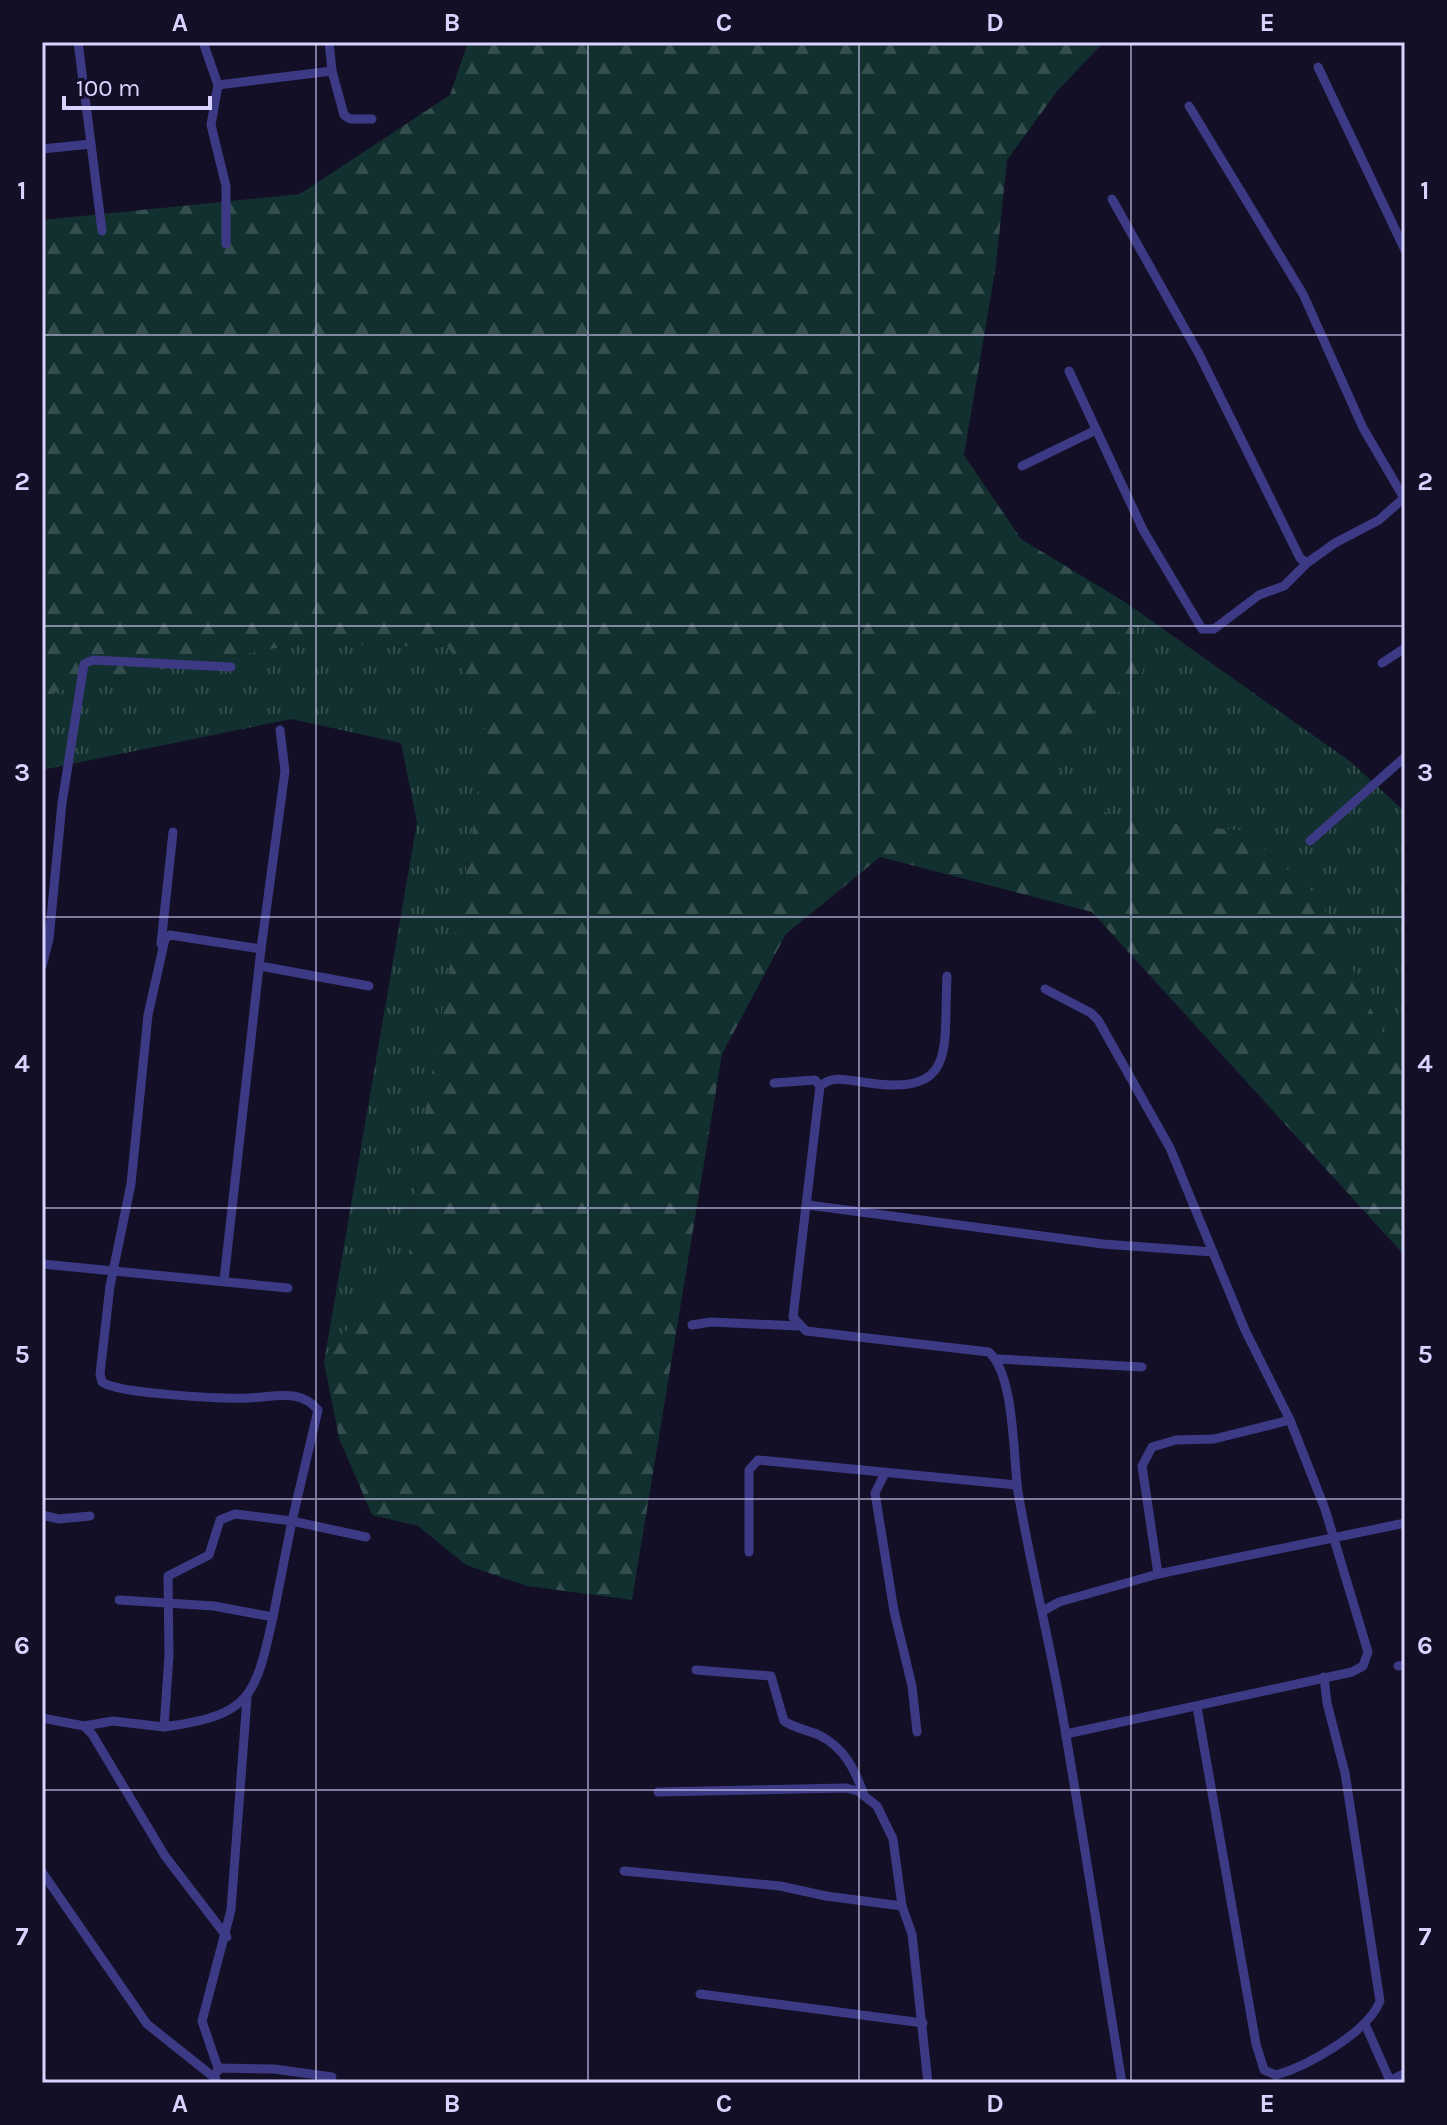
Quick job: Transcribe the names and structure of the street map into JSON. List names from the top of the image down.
{
  "scale_bar": "100 m",
  "grid": {
    "columns": [
      "A",
      "B",
      "C",
      "D",
      "E"
    ],
    "rows": [
      "1",
      "2",
      "3",
      "4",
      "5",
      "6",
      "7"
    ]
  }
}
